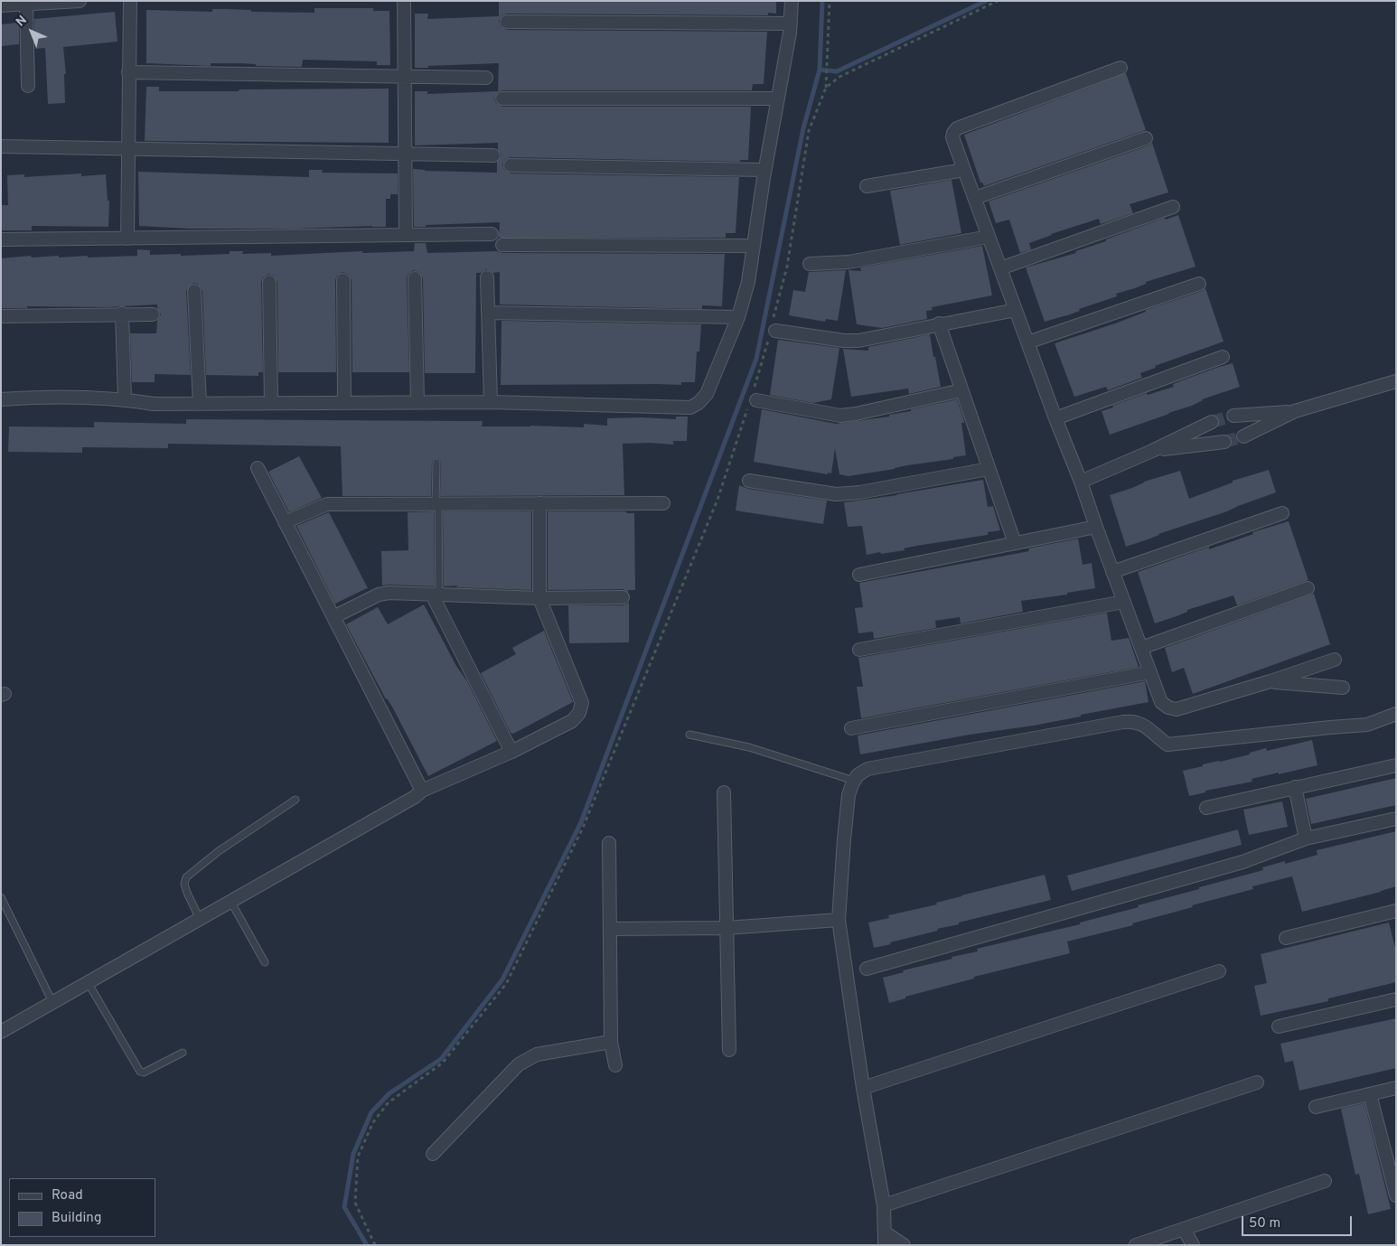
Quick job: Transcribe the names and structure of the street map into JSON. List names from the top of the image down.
{
  "legend": ["Road", "Building"],
  "scale_bar": "50 m",
  "north": "top left"
}
